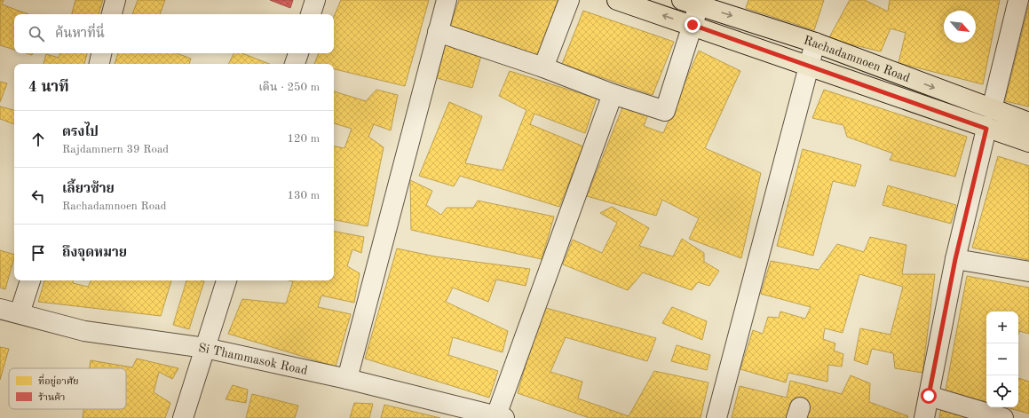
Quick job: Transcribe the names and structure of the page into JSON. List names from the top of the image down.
{
  "streets": {
    "main road": ["Rachadamnoen Road"],
    "street": ["Si Thammasok Road"]
  },
  "legend": ["ที่อยู่อาศัย", "ร้านค้า"],
  "north": "bottom right",
  "page": {
    "search": "ค้นหาที่นี่",
    "heading": ["4 นาที", "เดิน · 250 m"],
    "list": [
      ["ตรงไป", "Rajdamnern 39 Road", "120 m"],
      ["เลี้ยวซ้าย", "Rachadamnoen Road", "130 m"],
      "ถึงจุดหมาย"
    ],
    "map_buttons": ["+", "−"]
  }
}
